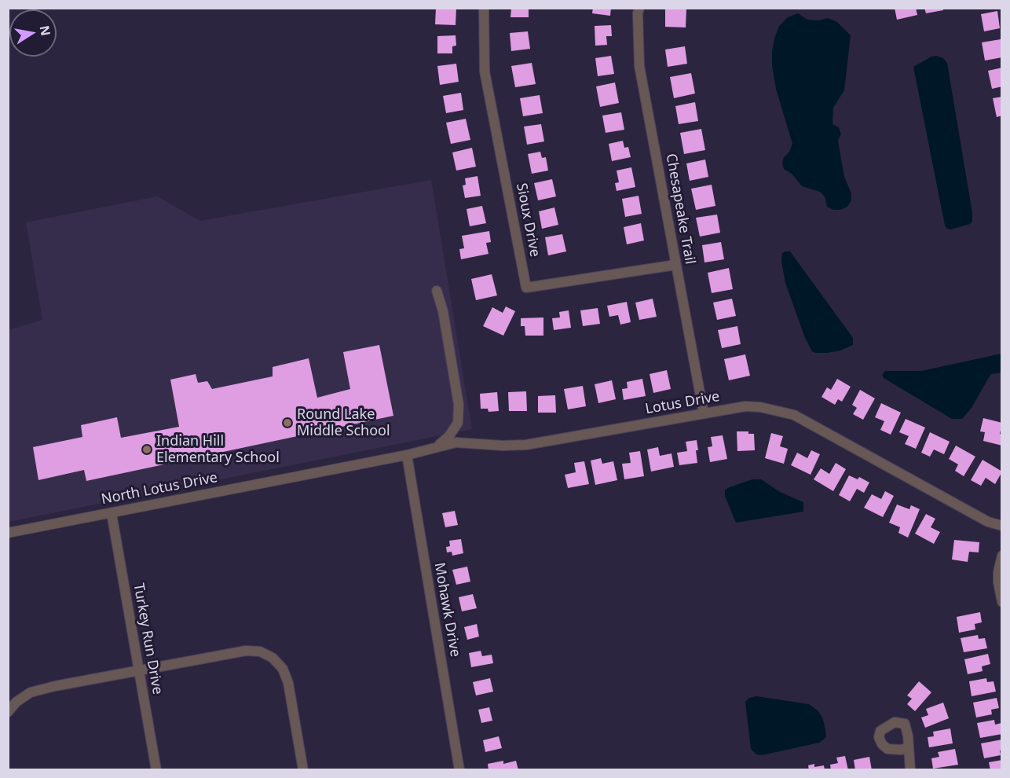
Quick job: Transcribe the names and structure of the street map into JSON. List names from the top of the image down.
{
  "streets": {
    "street": [
      "Chesapeake Trail",
      "Sioux Drive",
      "Lotus Drive",
      "North Lotus Drive",
      "Mohawk Drive",
      "Turkey Run Drive"
    ]
  },
  "crossings": [
    ["Chesapeake Trail", "Sioux Drive"],
    ["Chesapeake Trail", "Lotus Drive"],
    ["Lotus Drive", "North Lotus Drive"],
    ["Lotus Drive", "Mohawk Drive"],
    ["North Lotus Drive", "Turkey Run Drive"]
  ],
  "places": ["Round Lake Middle School", "Indian Hill Elementary School"],
  "north": "right"
}
